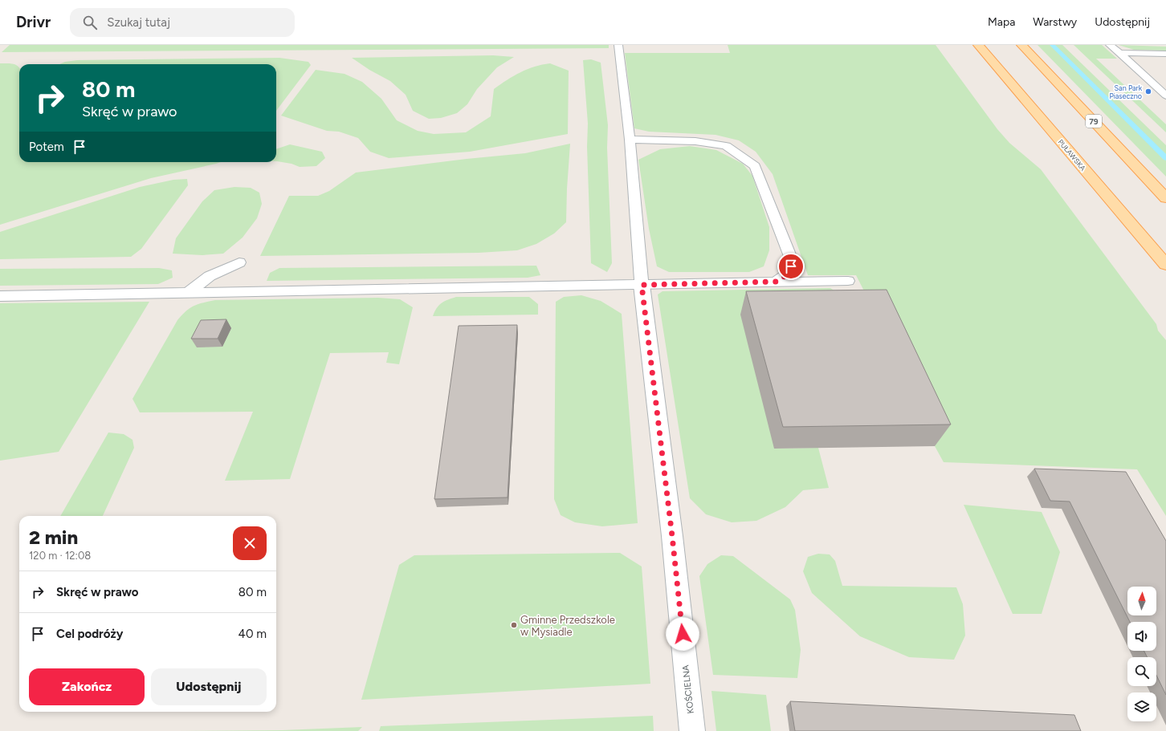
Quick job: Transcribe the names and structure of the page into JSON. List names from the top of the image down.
{
  "streets": {
    "main road": ["79", "PUŁAWSKA"],
    "street": ["KOŚCIELNA"]
  },
  "places": ["San Park Piaseczno", "Gminne Przedszkole w Mysiadle"],
  "north": "top",
  "page": {
    "header": "Drivr",
    "search": "Szukaj tutaj",
    "nav": ["Mapa", "Warstwy", "Udostępnij"],
    "turn": ["80 m", "Skręć w prawo"],
    "then": "Potem",
    "heading": ["2 min", "120 m · 12:08"],
    "list": [
      {
        "name": "Skręć w prawo",
        "value": "80 m"
      },
      {
        "name": "Cel podróży",
        "value": "40 m"
      }
    ],
    "buttons": ["Zakończ", "Udostępnij"]
  }
}
